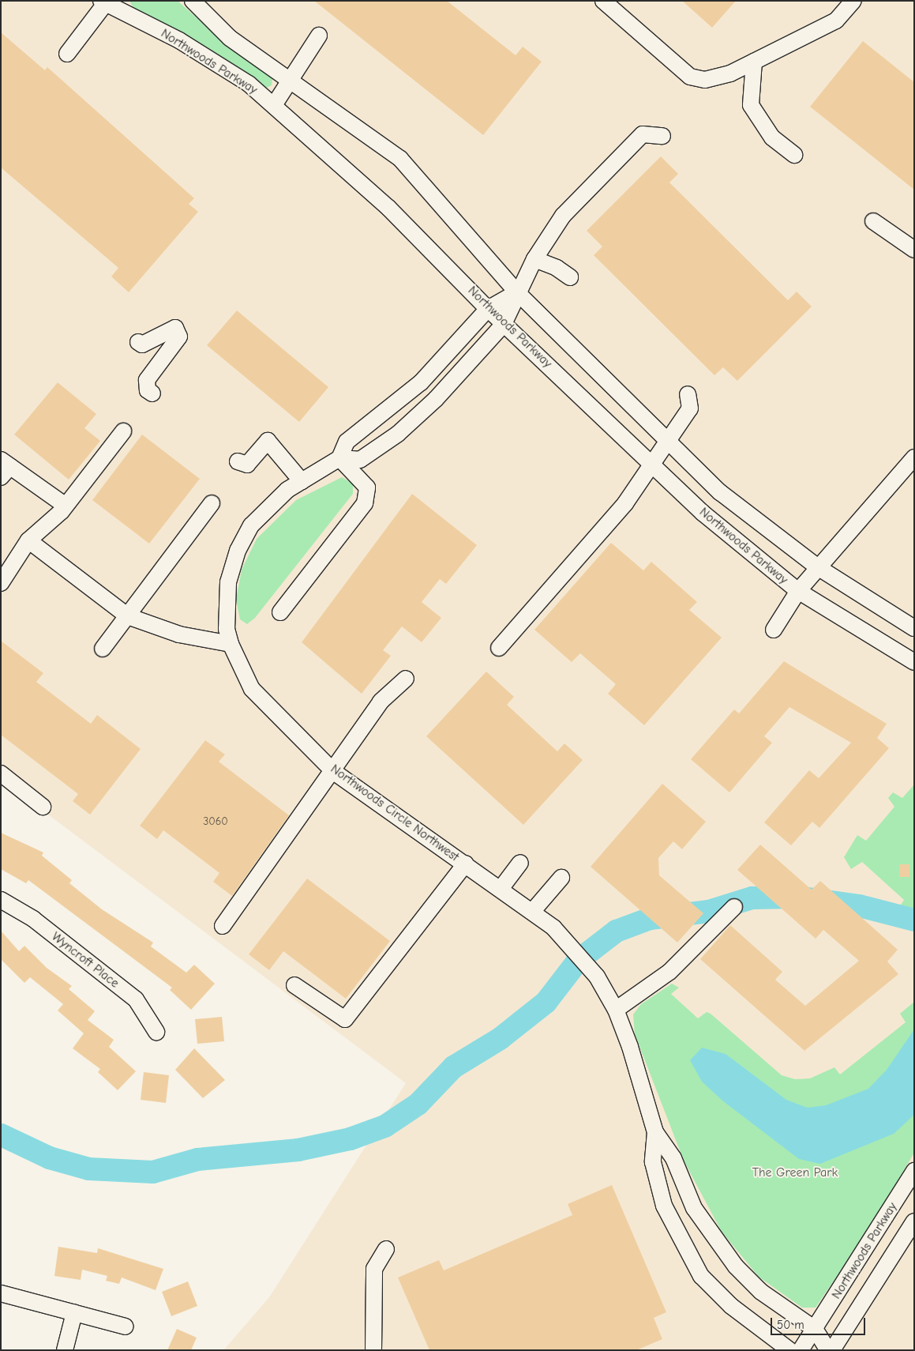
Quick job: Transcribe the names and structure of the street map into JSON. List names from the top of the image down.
{
  "streets": {
    "street": ["Northwoods Parkway", "Northwoods Circle Northwest", "Wyncroft Place"]
  },
  "crossings": [
    ["Northwoods Parkway", "Northwoods Circle Northwest"]
  ],
  "parks": ["The Green Park"],
  "house_numbers": ["3060"],
  "scale_bar": "50 m"
}
